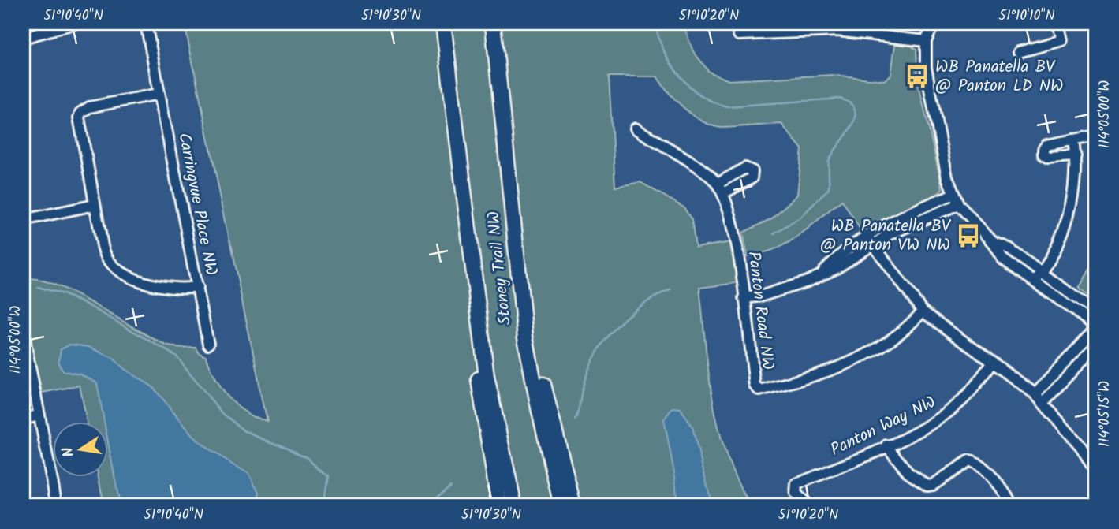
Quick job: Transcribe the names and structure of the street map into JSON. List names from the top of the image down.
{
  "streets": {
    "highway": ["Stoney Trail NW"],
    "street": ["Carringvue Place NW", "Panton Road NW", "Panton Way NW"]
  },
  "places": {
    "bus stop": ["WB Panatella BV @ Panton LD NW", "WB Panatella BV @ Panton VW NW"]
  },
  "north": "left",
  "coordinates": [
    "51°10'40\"N",
    "51°10'30\"N",
    "51°10'20\"N",
    "51°10'10\"N",
    "114°05'00\"W",
    "114°05'15\"W"
  ]
}
